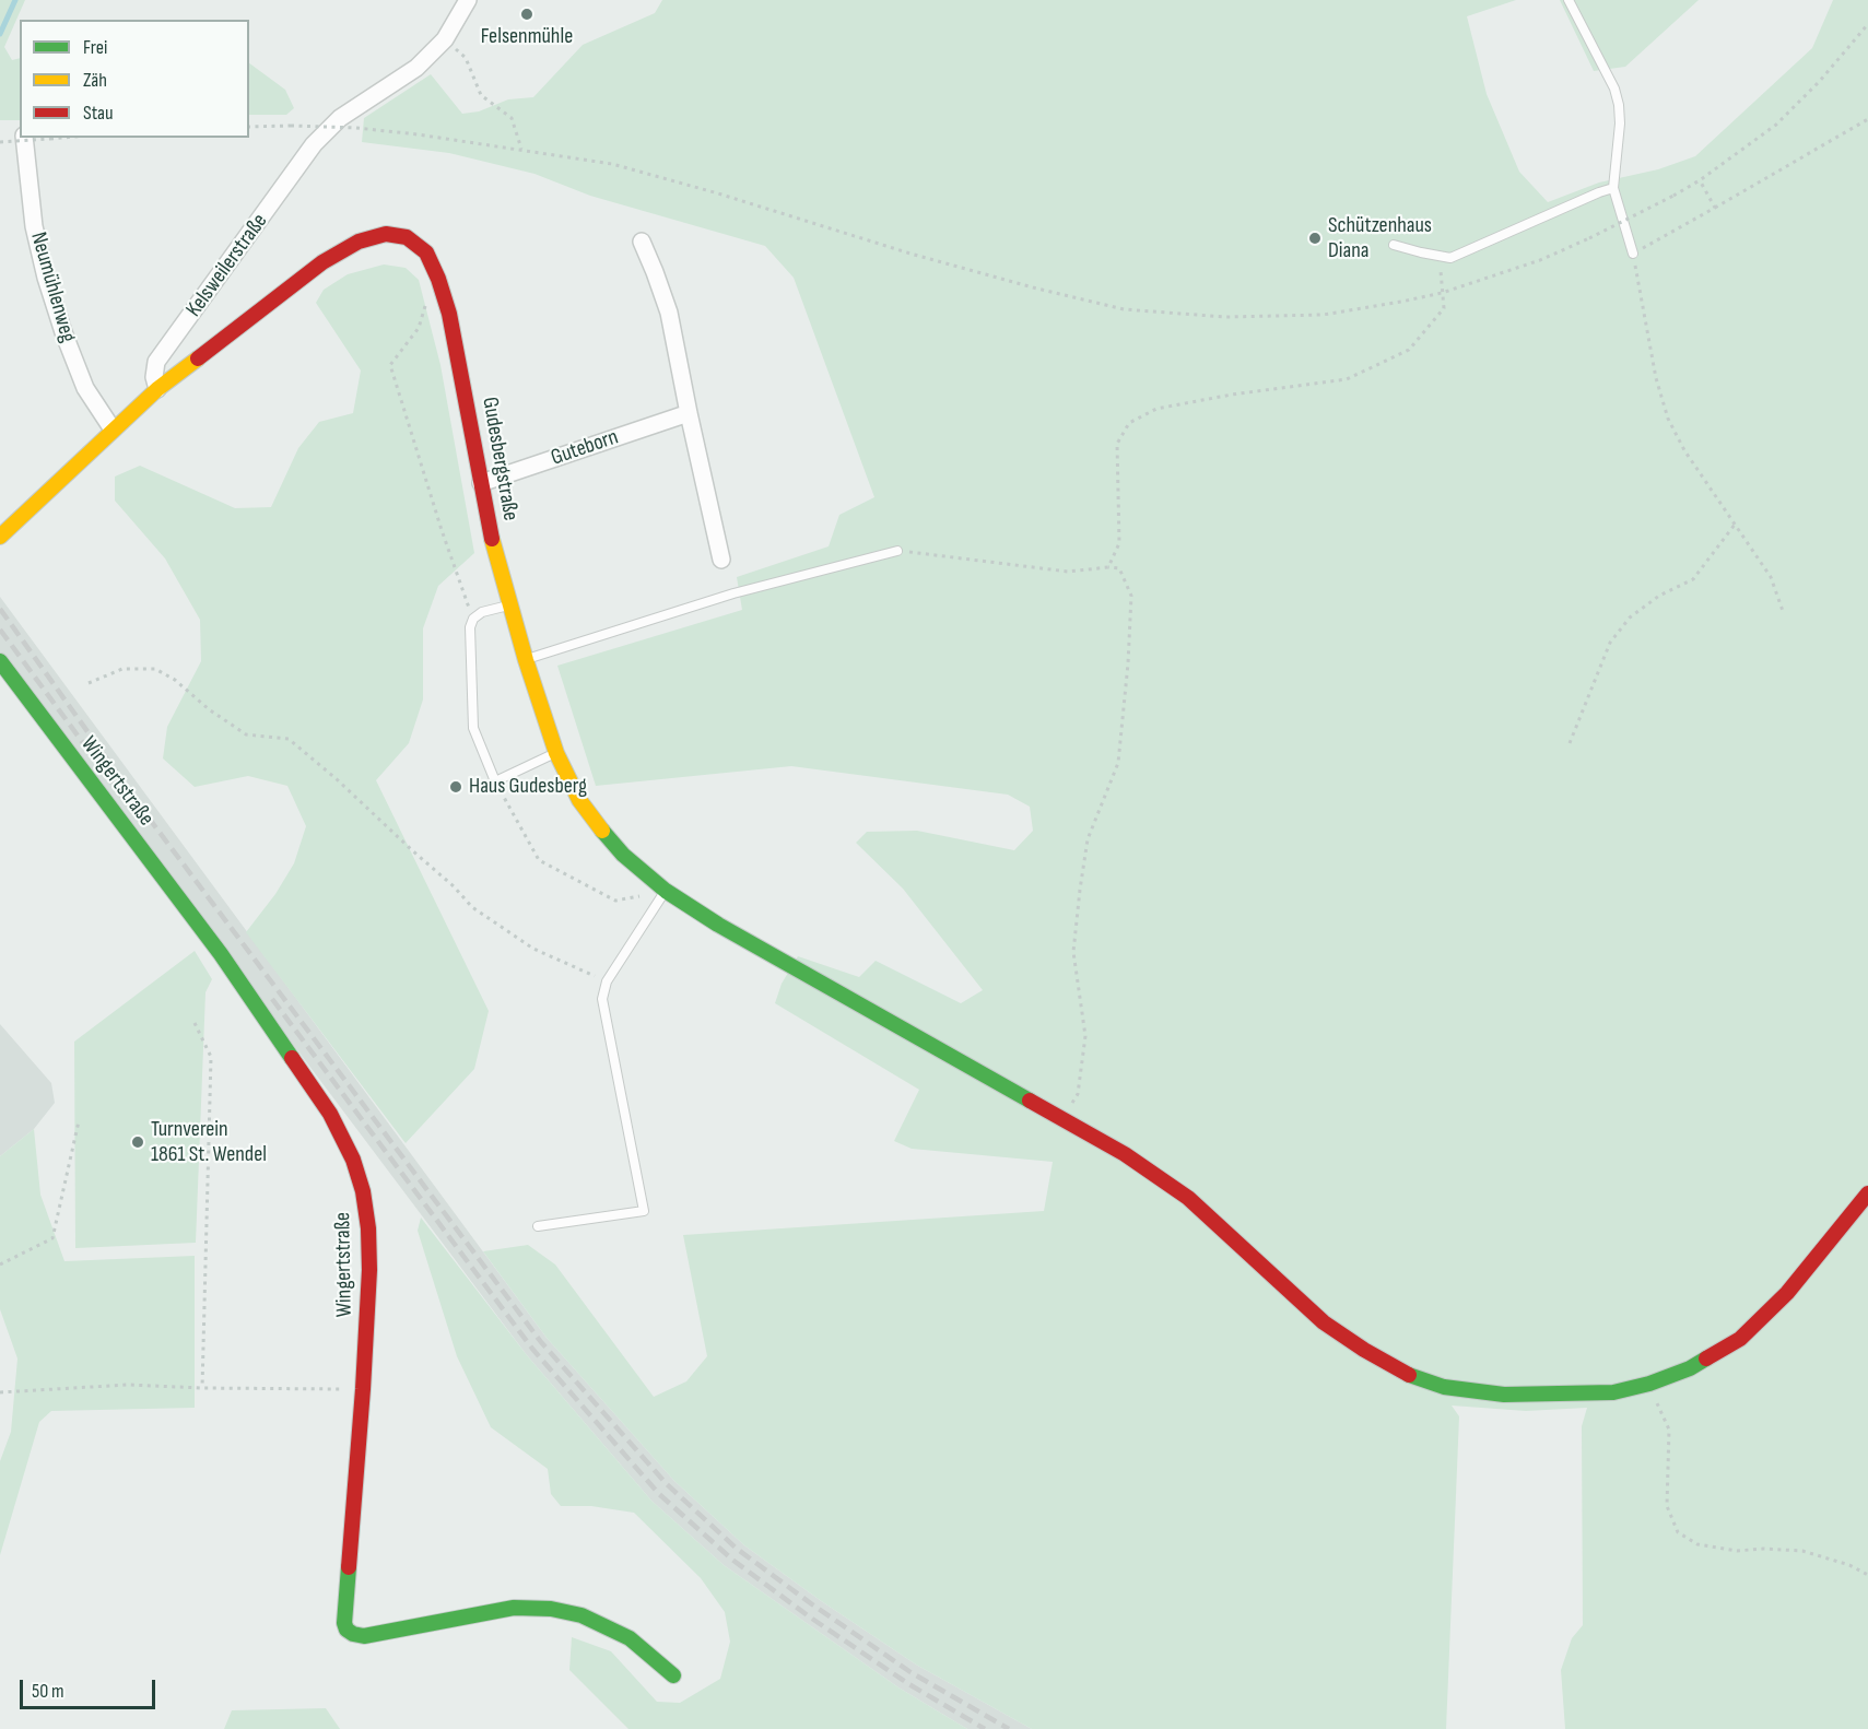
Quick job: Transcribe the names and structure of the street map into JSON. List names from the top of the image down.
{
  "streets": {
    "main road": ["Gudesbergstraße", "Wingertstraße"],
    "street": ["Kelsweilerstraße", "Neumühlenweg", "Guteborn"]
  },
  "crossings": [
    ["Kelsweilerstraße", "Gudesbergstraße"],
    ["Guteborn", "Gudesbergstraße"]
  ],
  "places": [
    "Felsenmühle",
    "Schützenhaus Diana",
    "Haus Gudesberg",
    "Turnverein 1861 St. Wendel"
  ],
  "legend": ["Frei", "Zäh", "Stau"],
  "scale_bar": "50 m"
}
